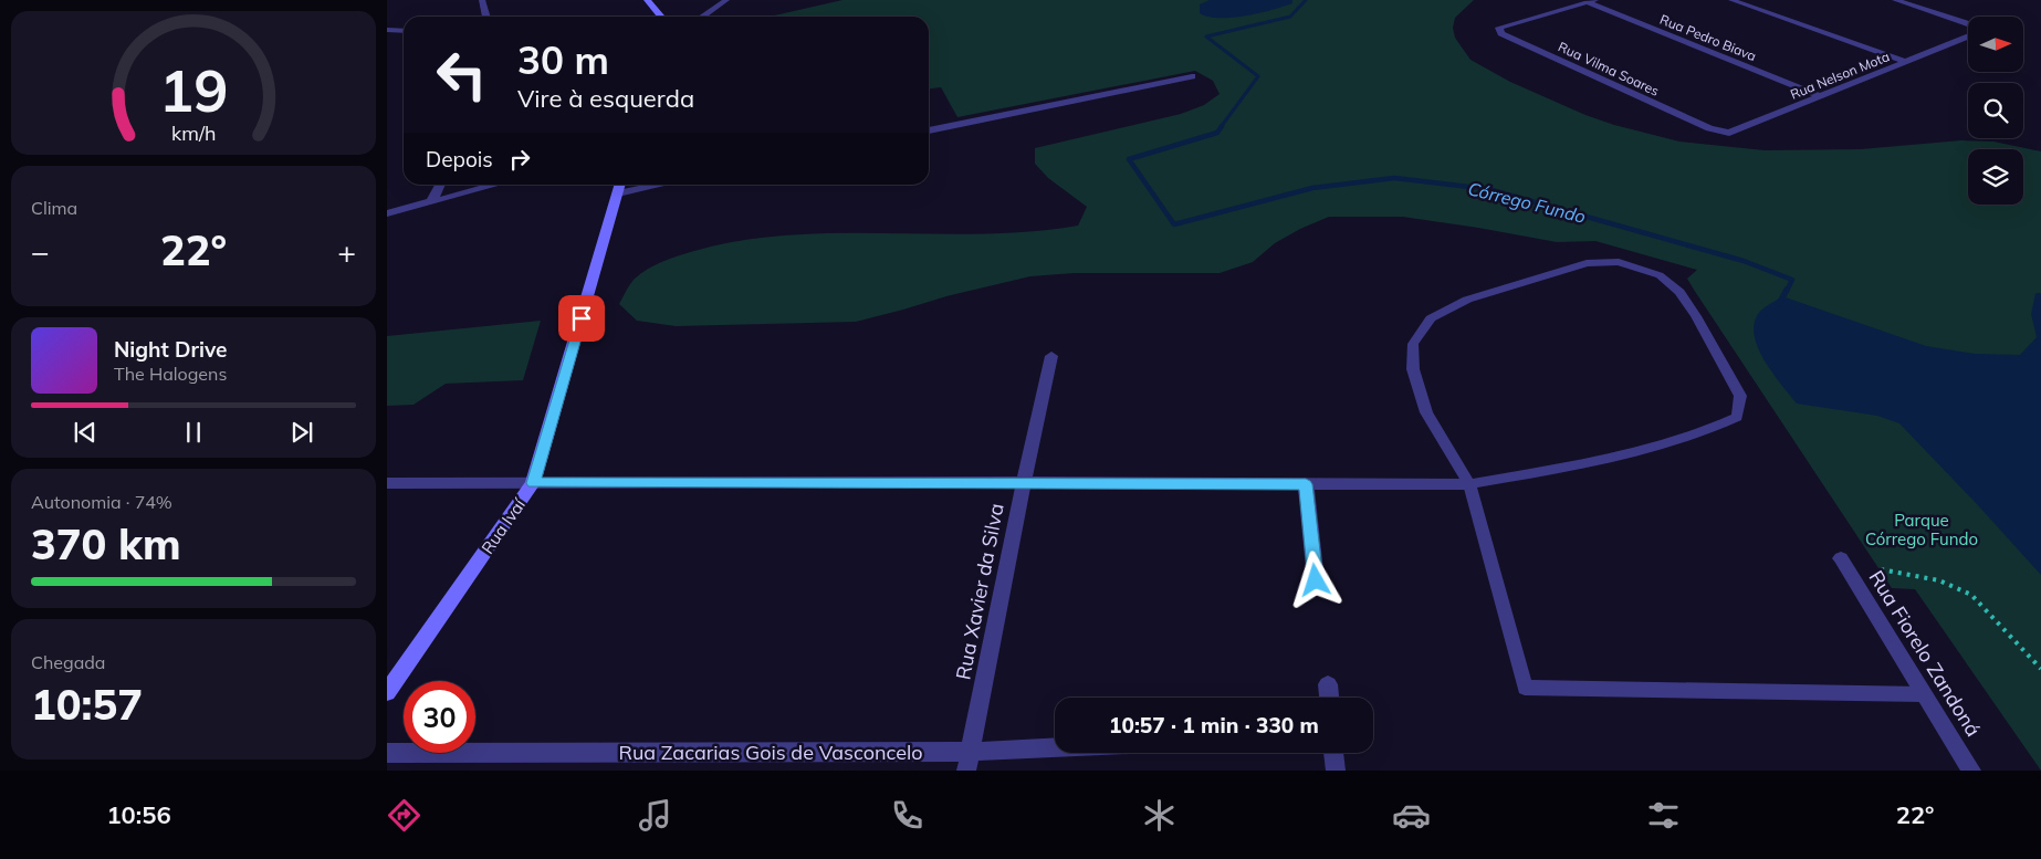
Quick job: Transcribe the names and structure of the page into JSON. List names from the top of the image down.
{
  "streets": {
    "main road": ["Rua Ivaí"],
    "street": [
      "Rua Pedro Biava",
      "Rua Vilma Soares",
      "Rua Nelson Mota",
      "Rua Xavier da Silva",
      "Rua Fiorelo Zandoná",
      "Rua Zacarias Gois de Vasconcelo"
    ]
  },
  "crossings": [
    ["Rua Pedro Biava", "Rua Vilma Soares"],
    ["Rua Pedro Biava", "Rua Nelson Mota"],
    ["Rua Vilma Soares", "Rua Nelson Mota"],
    ["Rua Xavier da Silva", "Rua Zacarias Gois de Vasconcelo"]
  ],
  "water": ["Córrego Fundo"],
  "parks": ["Parque Córrego Fundo"],
  "north": "right",
  "page": {
    "turn": ["30 m", "Vire à esquerda"],
    "then": "Depois",
    "tile": [
      "Clima",
      ["Autonomia · 74%", "370 km"],
      ["Chegada", "10:57"]
    ],
    "heat": ["−", "22°", "+"],
    "song": ["Night Drive", "The Halogens"],
    "limit": "30",
    "trip": "10:57 · 1 min · 330 m",
    "tabs": ["10:56", "22°"],
    "gauge": ["19", "km/h"]
  }
}
